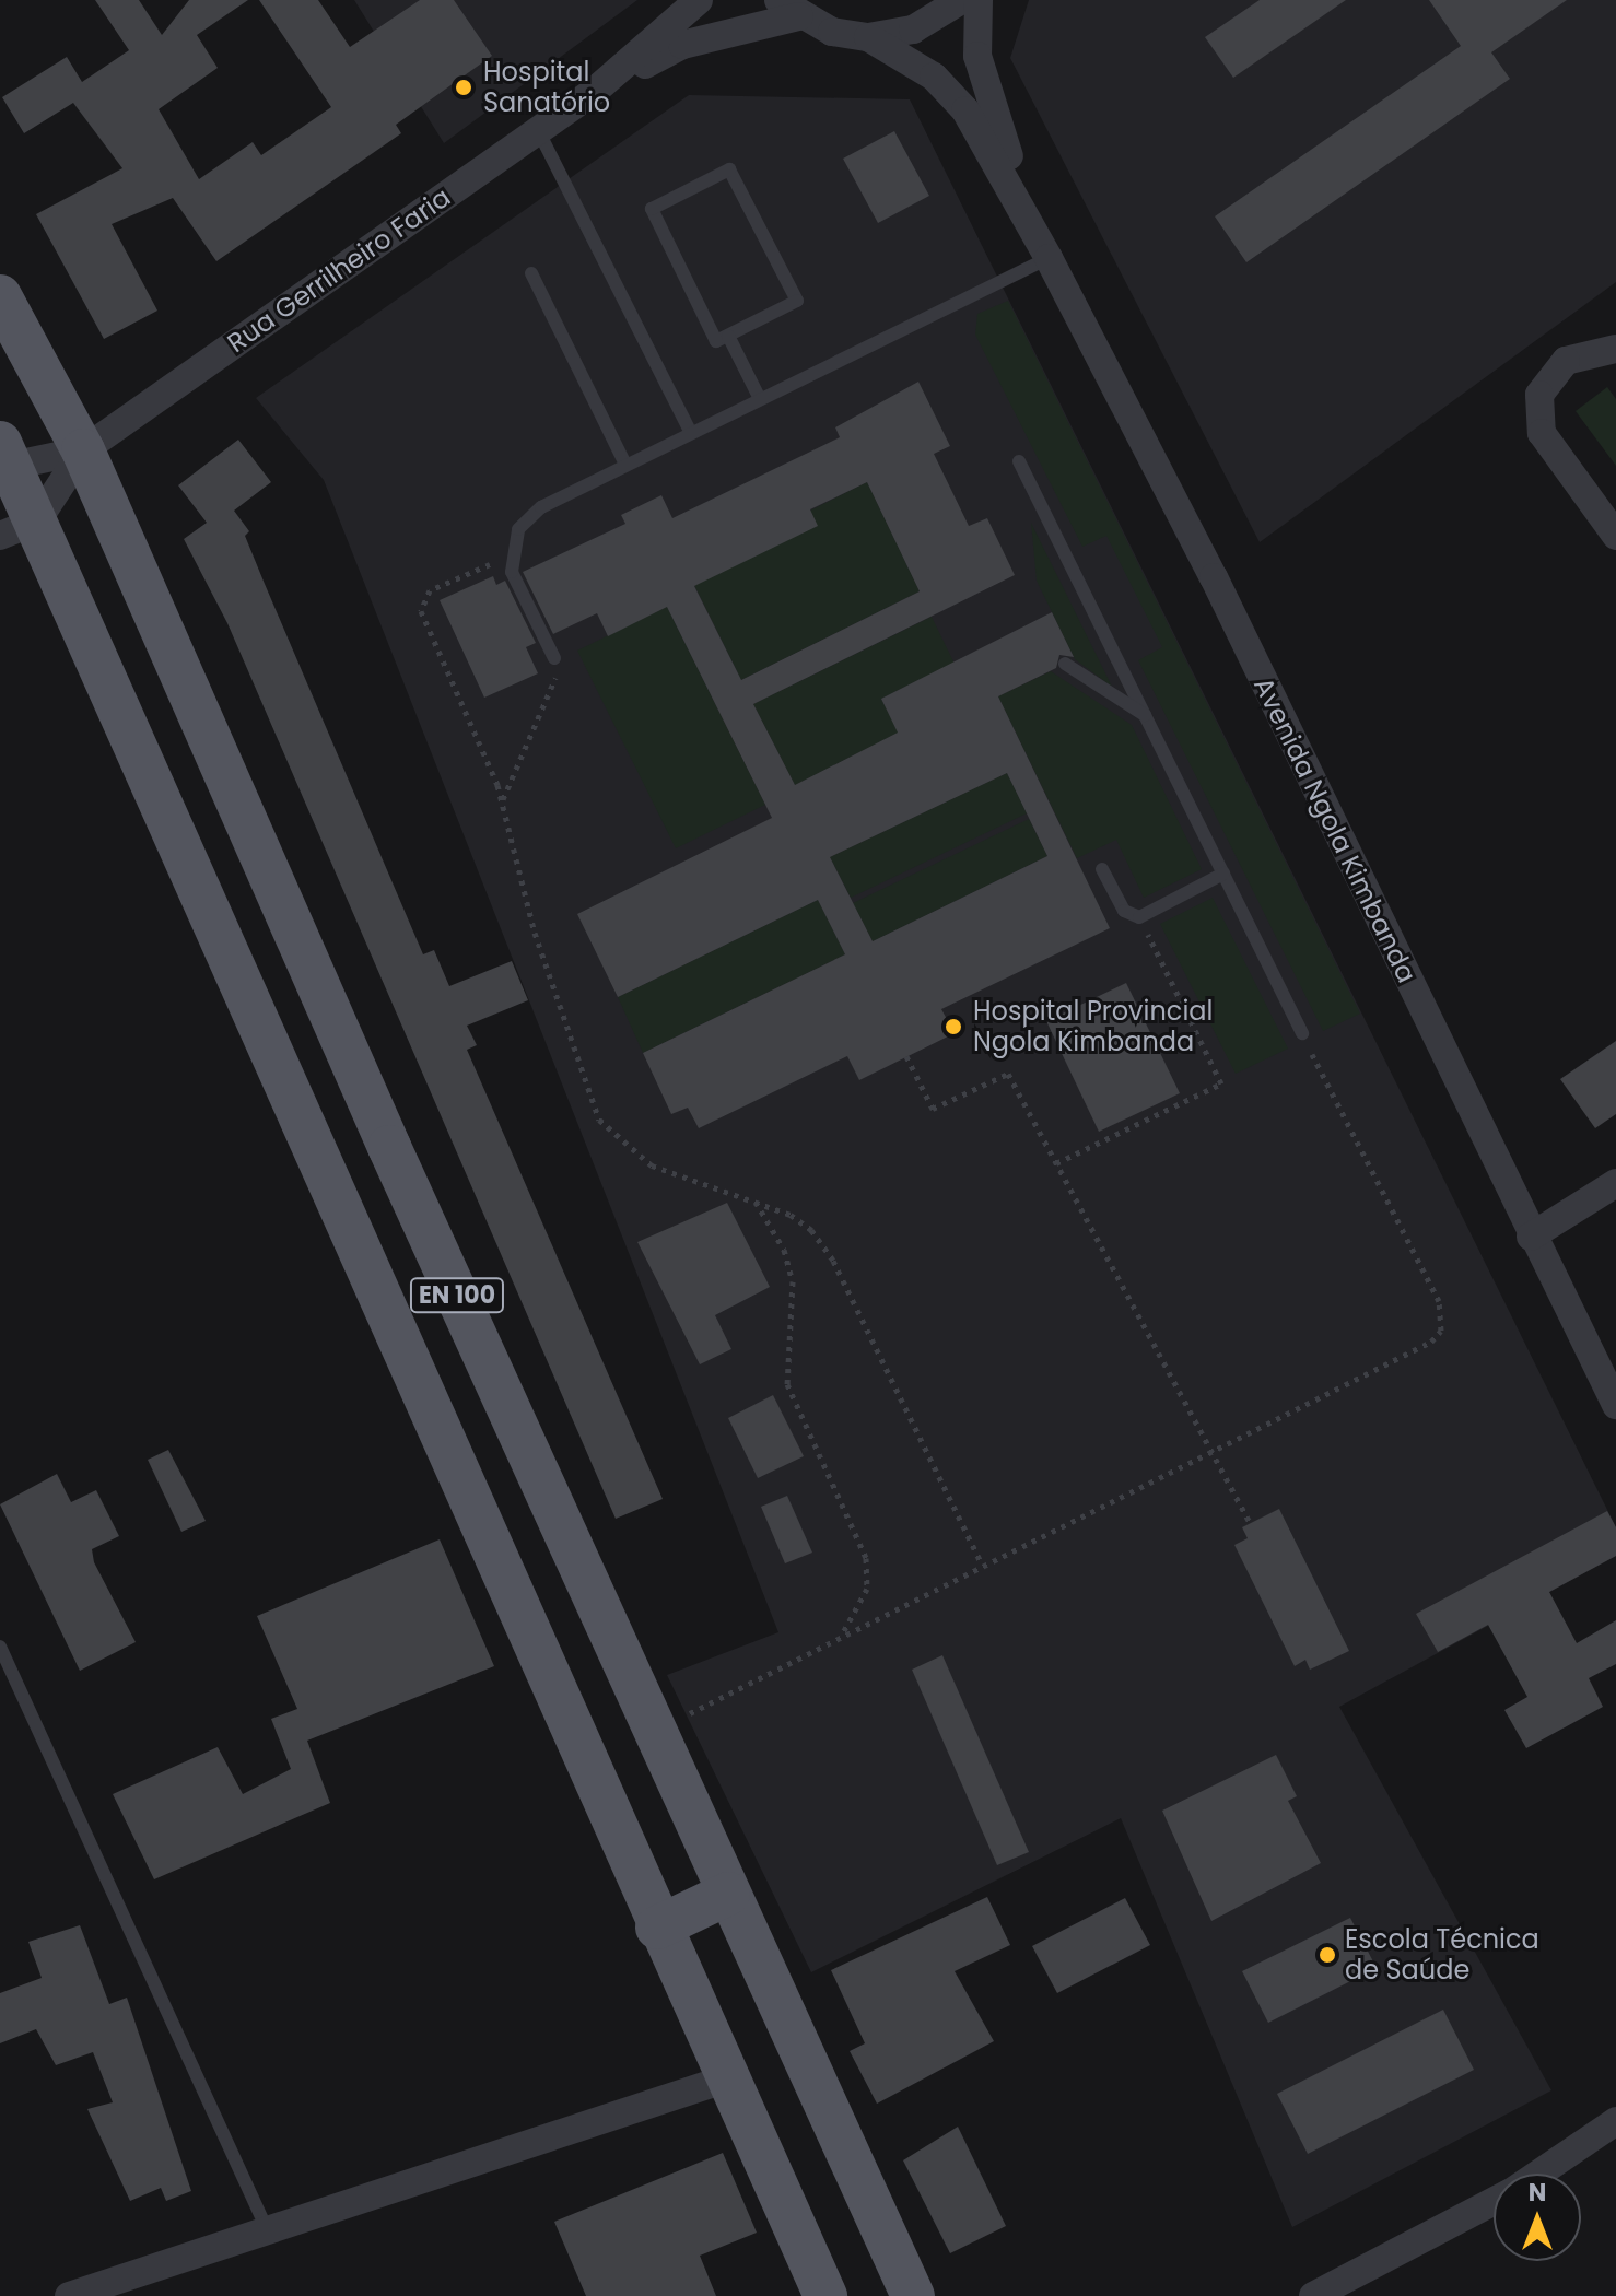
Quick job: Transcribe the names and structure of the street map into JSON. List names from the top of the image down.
{
  "streets": {
    "main road": ["EN 100"],
    "street": ["Rua Gerrilheiro Faria", "Avenida Ngola Kimbanda"]
  },
  "crossings": [
    ["Rua Gerrilheiro Faria", "EN 100"]
  ],
  "places": ["Hospital Sanatório", "Hospital Provincial Ngola Kimbanda", "Escola Técnica de Saúde"],
  "north": "top"
}
